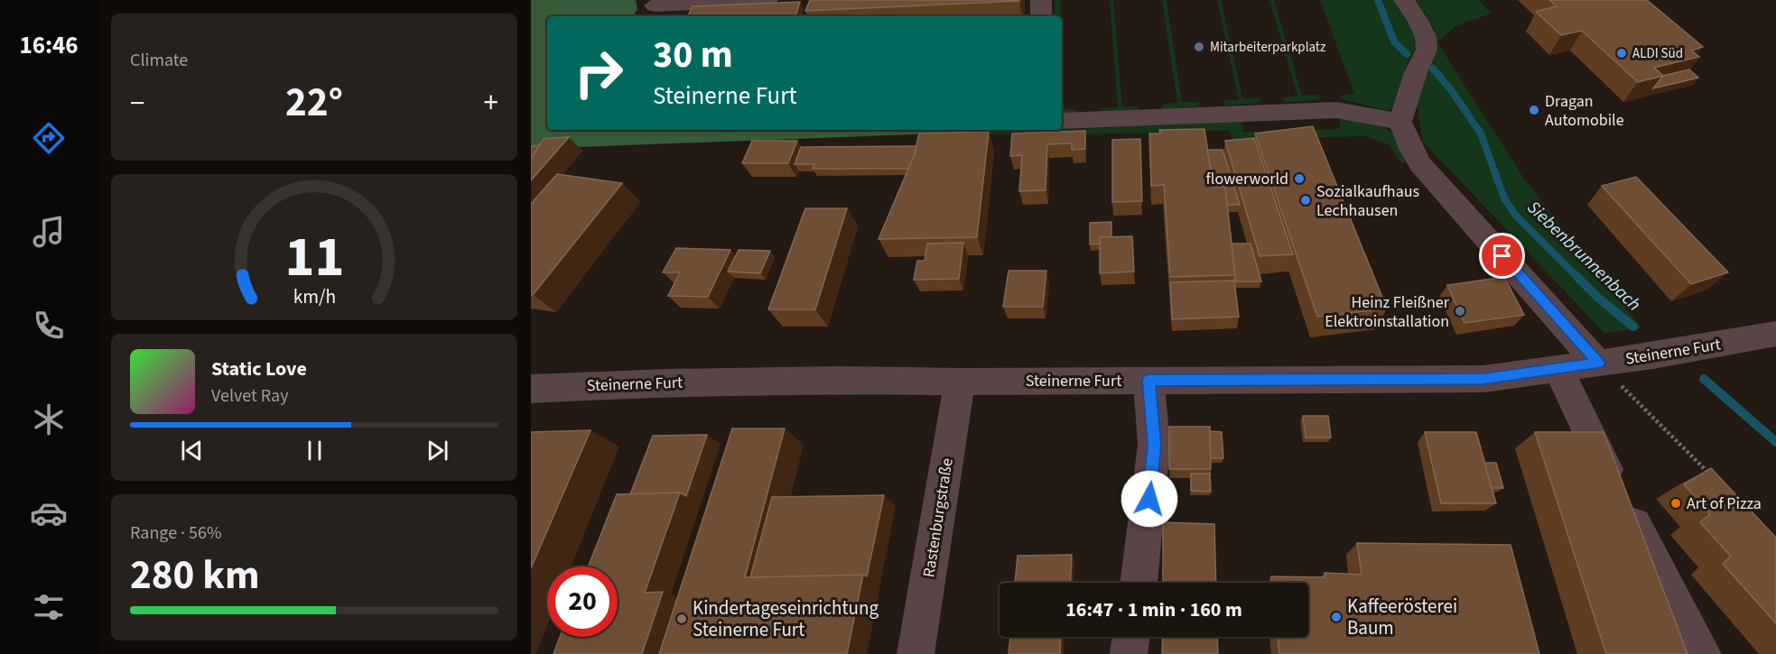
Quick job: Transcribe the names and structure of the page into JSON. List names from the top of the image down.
{
  "streets": {
    "street": ["Steinerne Furt", "Rastenburgstraße"]
  },
  "crossings": [
    ["Steinerne Furt", "Rastenburgstraße"]
  ],
  "water": ["Siebenbrunnenbach"],
  "places": [
    "Mitarbeiterparkplatz",
    "ALDI Süd",
    "Dragan Automobile",
    "flowerworld",
    "Sozialkaufhaus Lechhausen",
    "Heinz Fleißner Elektroinstallation",
    "Art of Pizza",
    "Kaffeerösterei Baum",
    "Kindertageseinrichtung Steinerne Furt"
  ],
  "page": {
    "tabs": "16:46",
    "tile": [
      "Climate",
      ["Range · 56%", "280 km"]
    ],
    "turn": ["30 m", "Steinerne Furt"],
    "heat": ["−", "22°", "+"],
    "song": ["Static Love", "Velvet Ray"],
    "limit": "20",
    "trip": "16:47 · 1 min · 160 m",
    "gauge": ["11", "km/h"]
  }
}
